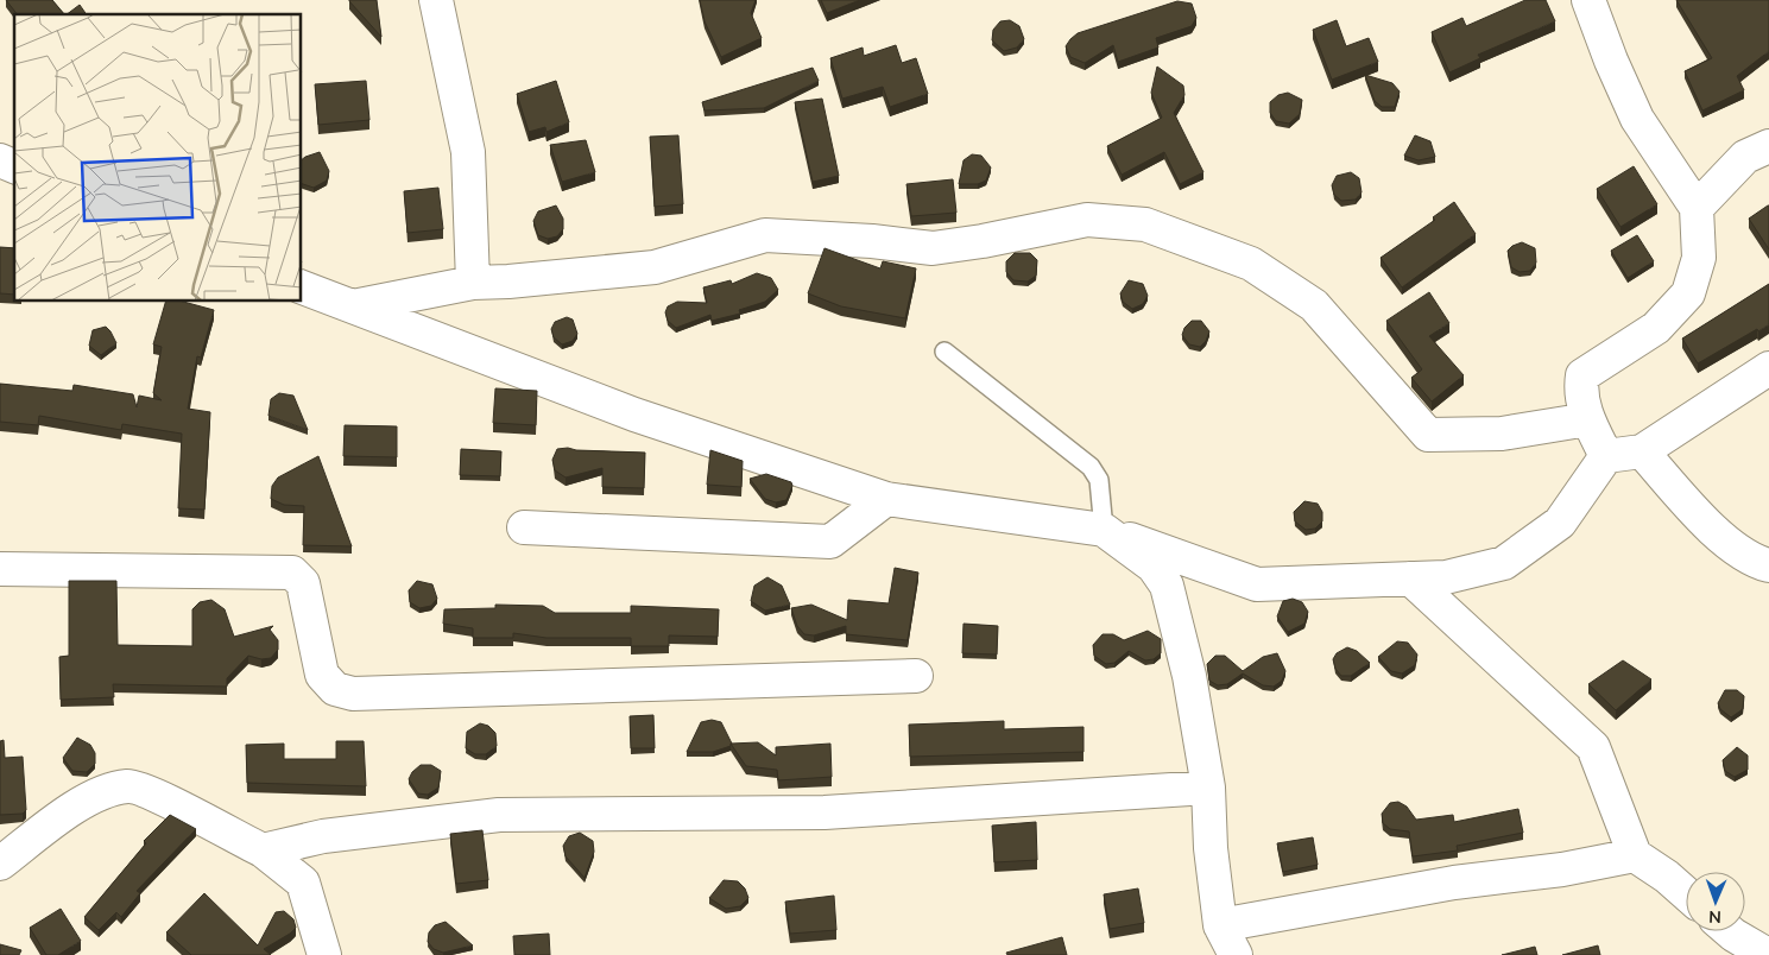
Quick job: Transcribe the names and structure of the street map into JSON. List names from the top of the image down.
{
  "north": "bottom"
}
